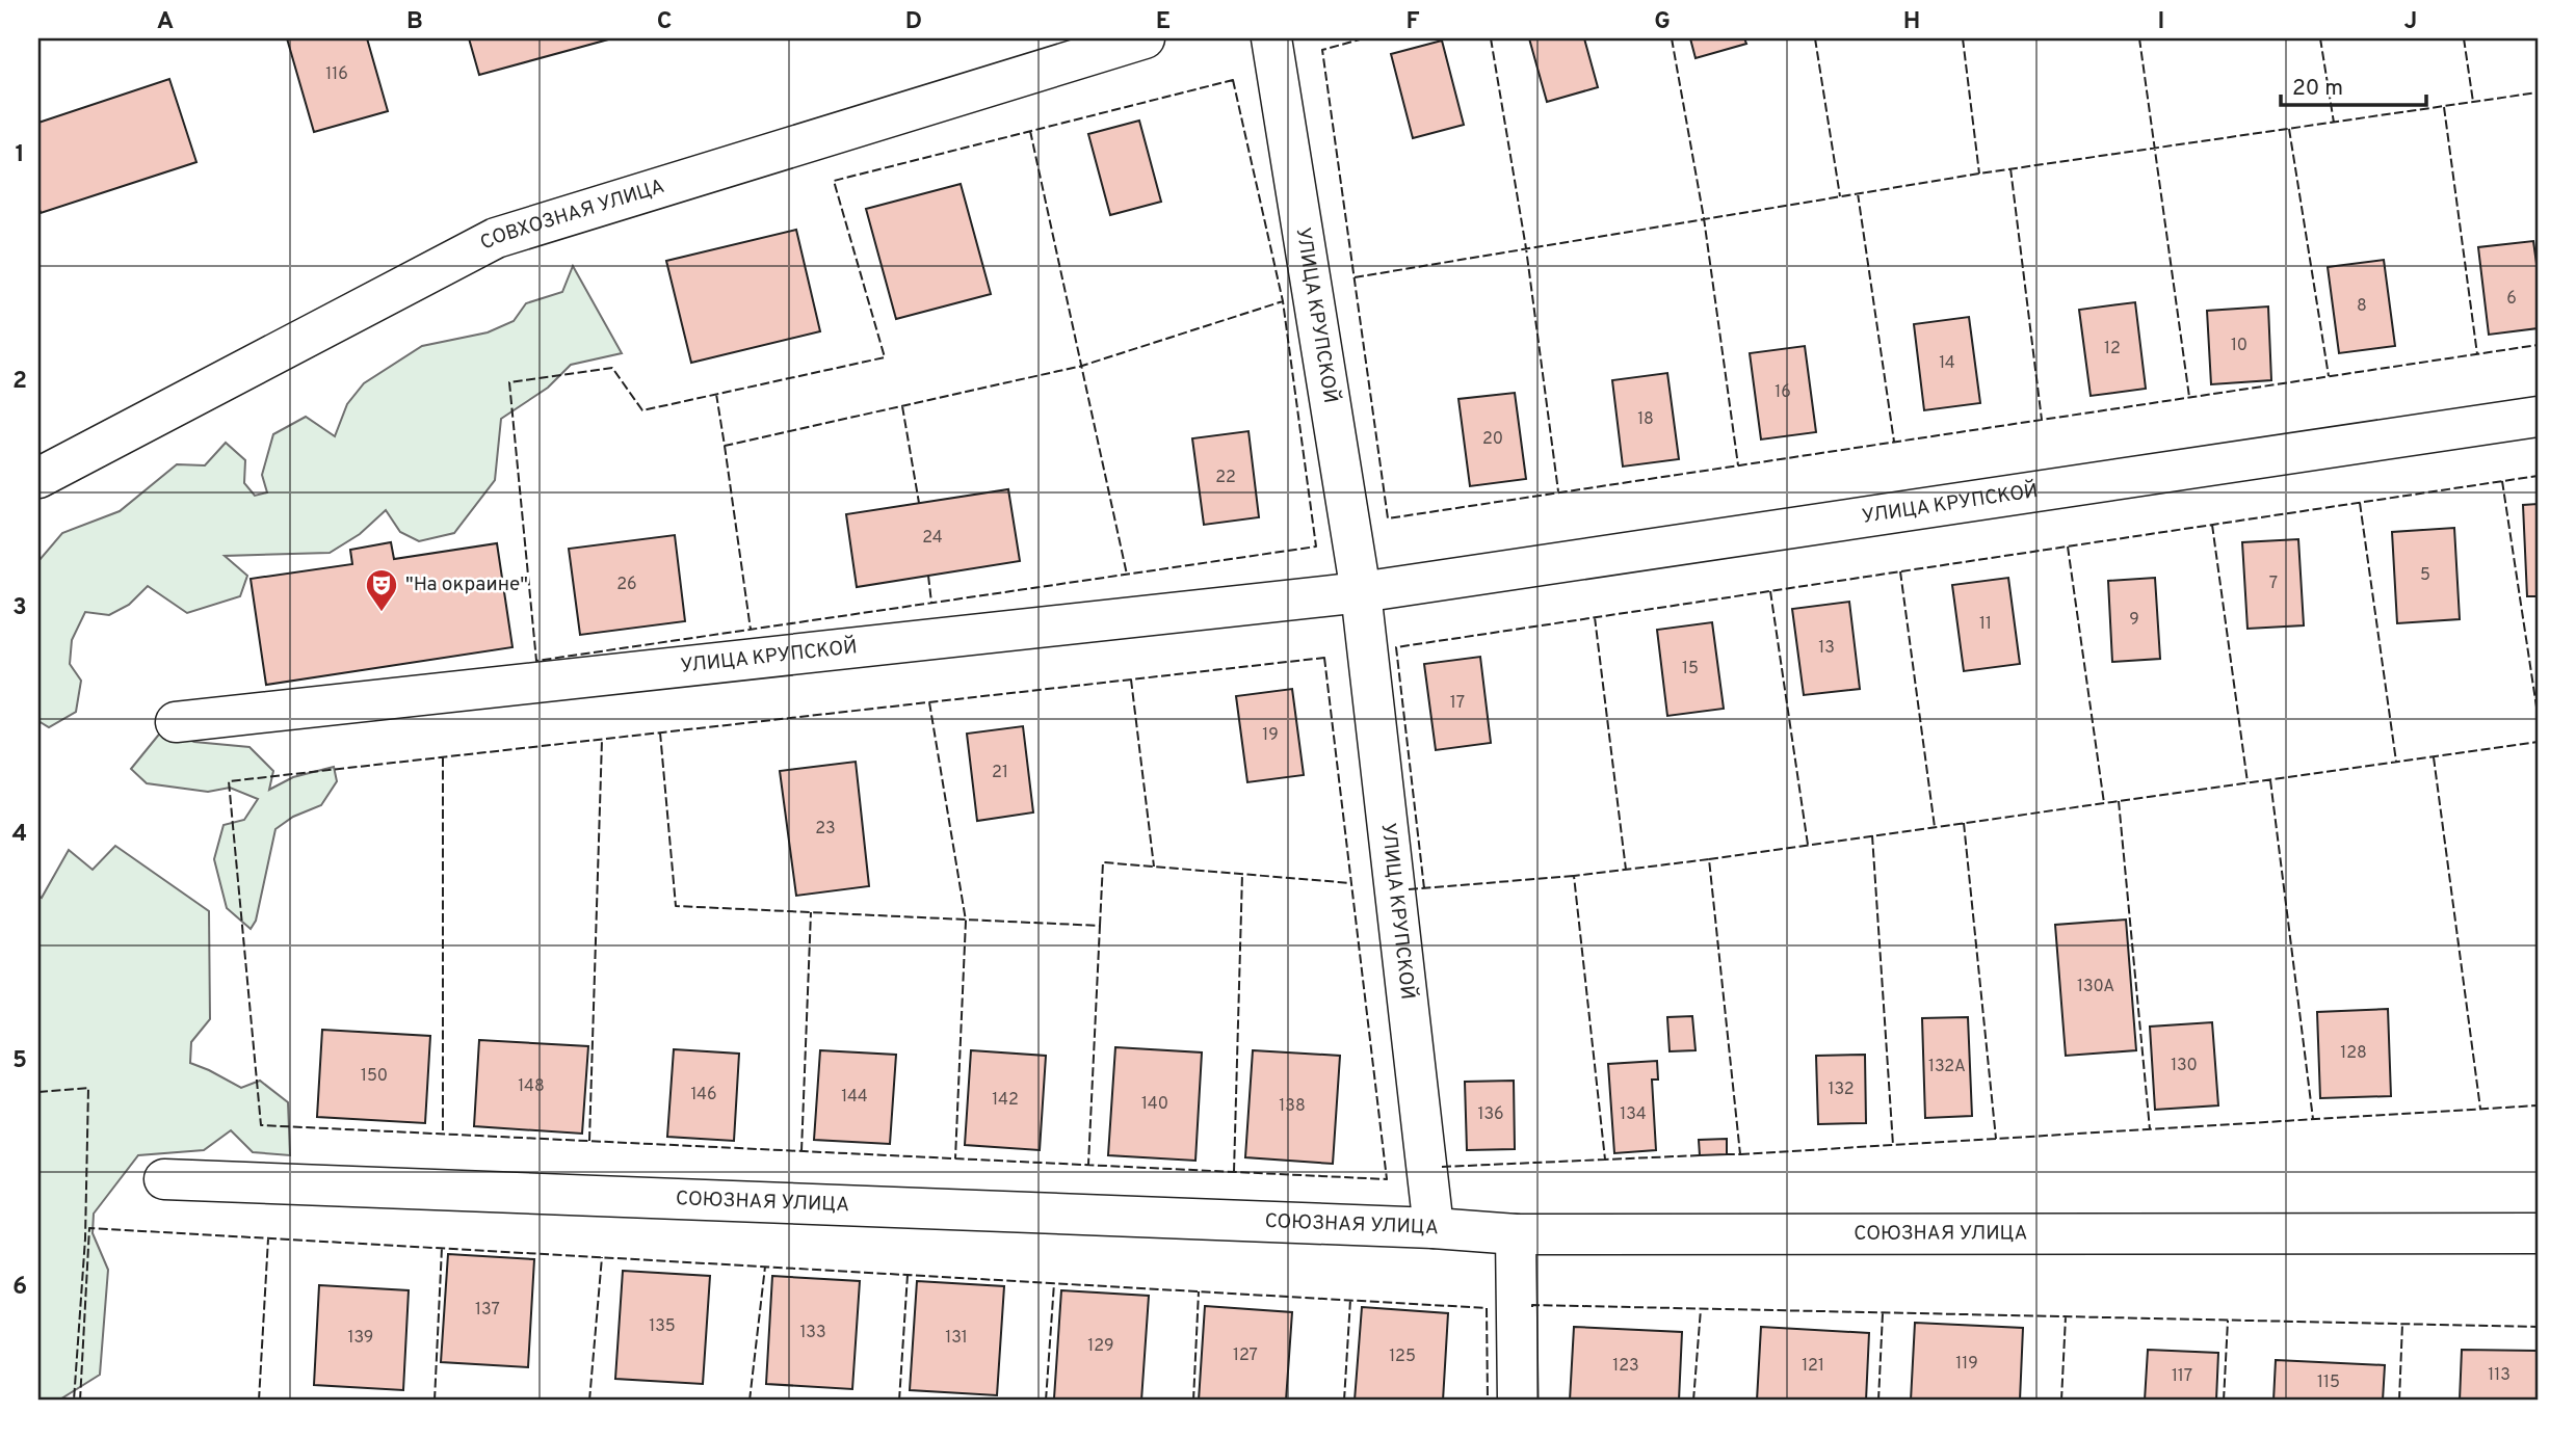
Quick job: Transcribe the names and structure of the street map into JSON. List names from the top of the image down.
{
  "streets": {
    "street": ["СОВХОЗНАЯ УЛИЦА", "УЛИЦА КРУПСКОЙ", "СОЮЗНАЯ УЛИЦА"]
  },
  "crossings": [
    ["УЛИЦА КРУПСКОЙ", "СОЮЗНАЯ УЛИЦА"]
  ],
  "places": {
    "theatre": ["\"На окраине\""]
  },
  "house_numbers": [
    "116",
    "6",
    "8",
    "10",
    "12",
    "14",
    "16",
    "18",
    "20",
    "22",
    "24",
    "5",
    "7",
    "26",
    "9",
    "11",
    "13",
    "15",
    "17",
    "19",
    "21",
    "23",
    "130А",
    "128",
    "130",
    "132А",
    "150",
    "148",
    "132",
    "146",
    "144",
    "142",
    "140",
    "138",
    "136",
    "134",
    "137",
    "135",
    "133",
    "139",
    "131",
    "129",
    "127",
    "125",
    "119",
    "123",
    "121",
    "113",
    "117",
    "115"
  ],
  "scale_bar": "20 m",
  "grid": {
    "columns": [
      "A",
      "B",
      "C",
      "D",
      "E",
      "F",
      "G",
      "H",
      "I",
      "J"
    ],
    "rows": [
      "1",
      "2",
      "3",
      "4",
      "5",
      "6"
    ]
  }
}
